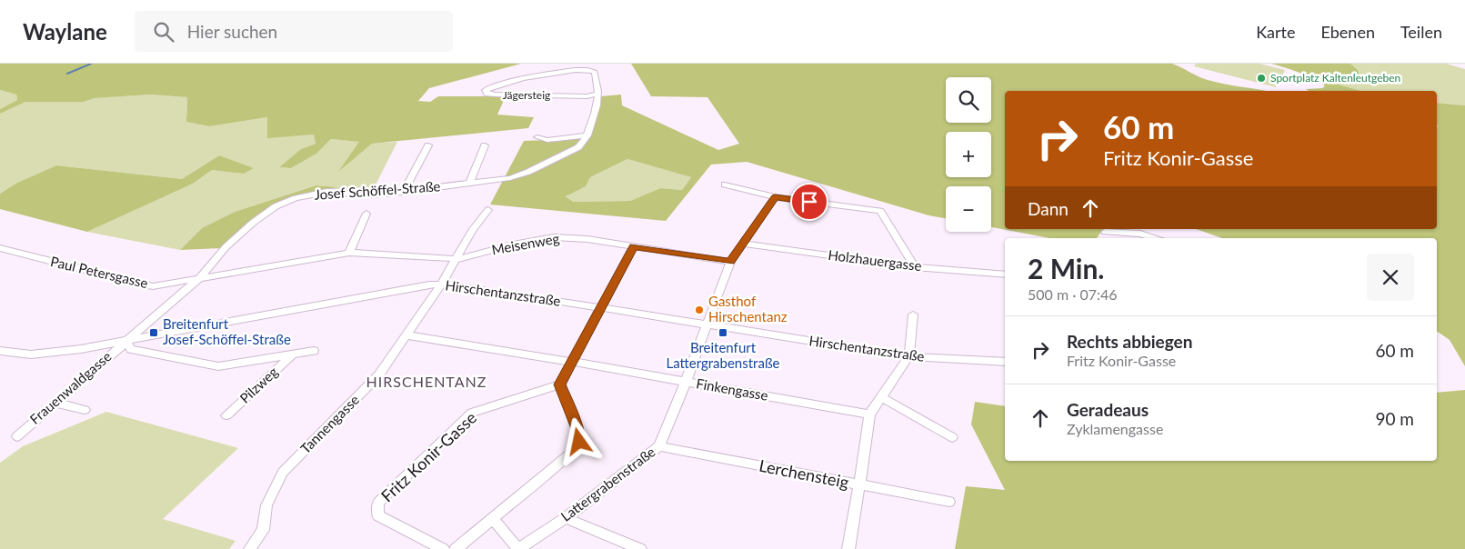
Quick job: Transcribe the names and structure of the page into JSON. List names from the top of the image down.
{
  "streets": {
    "street": [
      "Jägersteig",
      "Josef Schöffel-Straße",
      "Meisenweg",
      "Holzhauergasse",
      "Paul Petersgasse",
      "Hirschentanzstraße",
      "Pilzweg",
      "Frauenwaldgasse",
      "Finkengasse",
      "Tannengasse",
      "Fritz Konir-Gasse",
      "Lerchensteig",
      "Lattergrabenstraße"
    ]
  },
  "crossings": [
    ["Josef Schöffel-Straße", "Meisenweg"],
    ["Josef Schöffel-Straße", "Paul Petersgasse"],
    ["Josef Schöffel-Straße", "Hirschentanzstraße"],
    ["Josef Schöffel-Straße", "Pilzweg"],
    ["Josef Schöffel-Straße", "Frauenwaldgasse"],
    ["Meisenweg", "Paul Petersgasse"],
    ["Meisenweg", "Lattergrabenstraße"],
    ["Holzhauergasse", "Lattergrabenstraße"],
    ["Hirschentanzstraße", "Pilzweg"],
    ["Hirschentanzstraße", "Frauenwaldgasse"],
    ["Hirschentanzstraße", "Tannengasse"],
    ["Hirschentanzstraße", "Lattergrabenstraße"],
    ["Pilzweg", "Frauenwaldgasse"],
    ["Finkengasse", "Tannengasse"],
    ["Finkengasse", "Lattergrabenstraße"],
    ["Lerchensteig", "Lattergrabenstraße"]
  ],
  "districts": ["HIRSCHENTANZ"],
  "places": {
    "other": ["Sportplatz Kaltenleutgeben", "Gasthof Hirschentanz"],
    "transit": ["Breitenfurt Josef-Schöffel-Straße", "Breitenfurt Lattergrabenstraße"]
  },
  "page": {
    "header": "Waylane",
    "search": "Hier suchen",
    "nav": ["Karte", "Ebenen", "Teilen"],
    "map_buttons": ["+", "−"],
    "turn": ["60 m", "Fritz Konir-Gasse"],
    "then": "Dann",
    "heading": ["2 Min.", "500 m · 07:46"],
    "list": [
      {
        "name": "Rechts abbiegen",
        "note": "Fritz Konir-Gasse",
        "value": "60 m"
      },
      {
        "name": "Geradeaus",
        "note": "Zyklamengasse",
        "value": "90 m"
      }
    ]
  }
}
